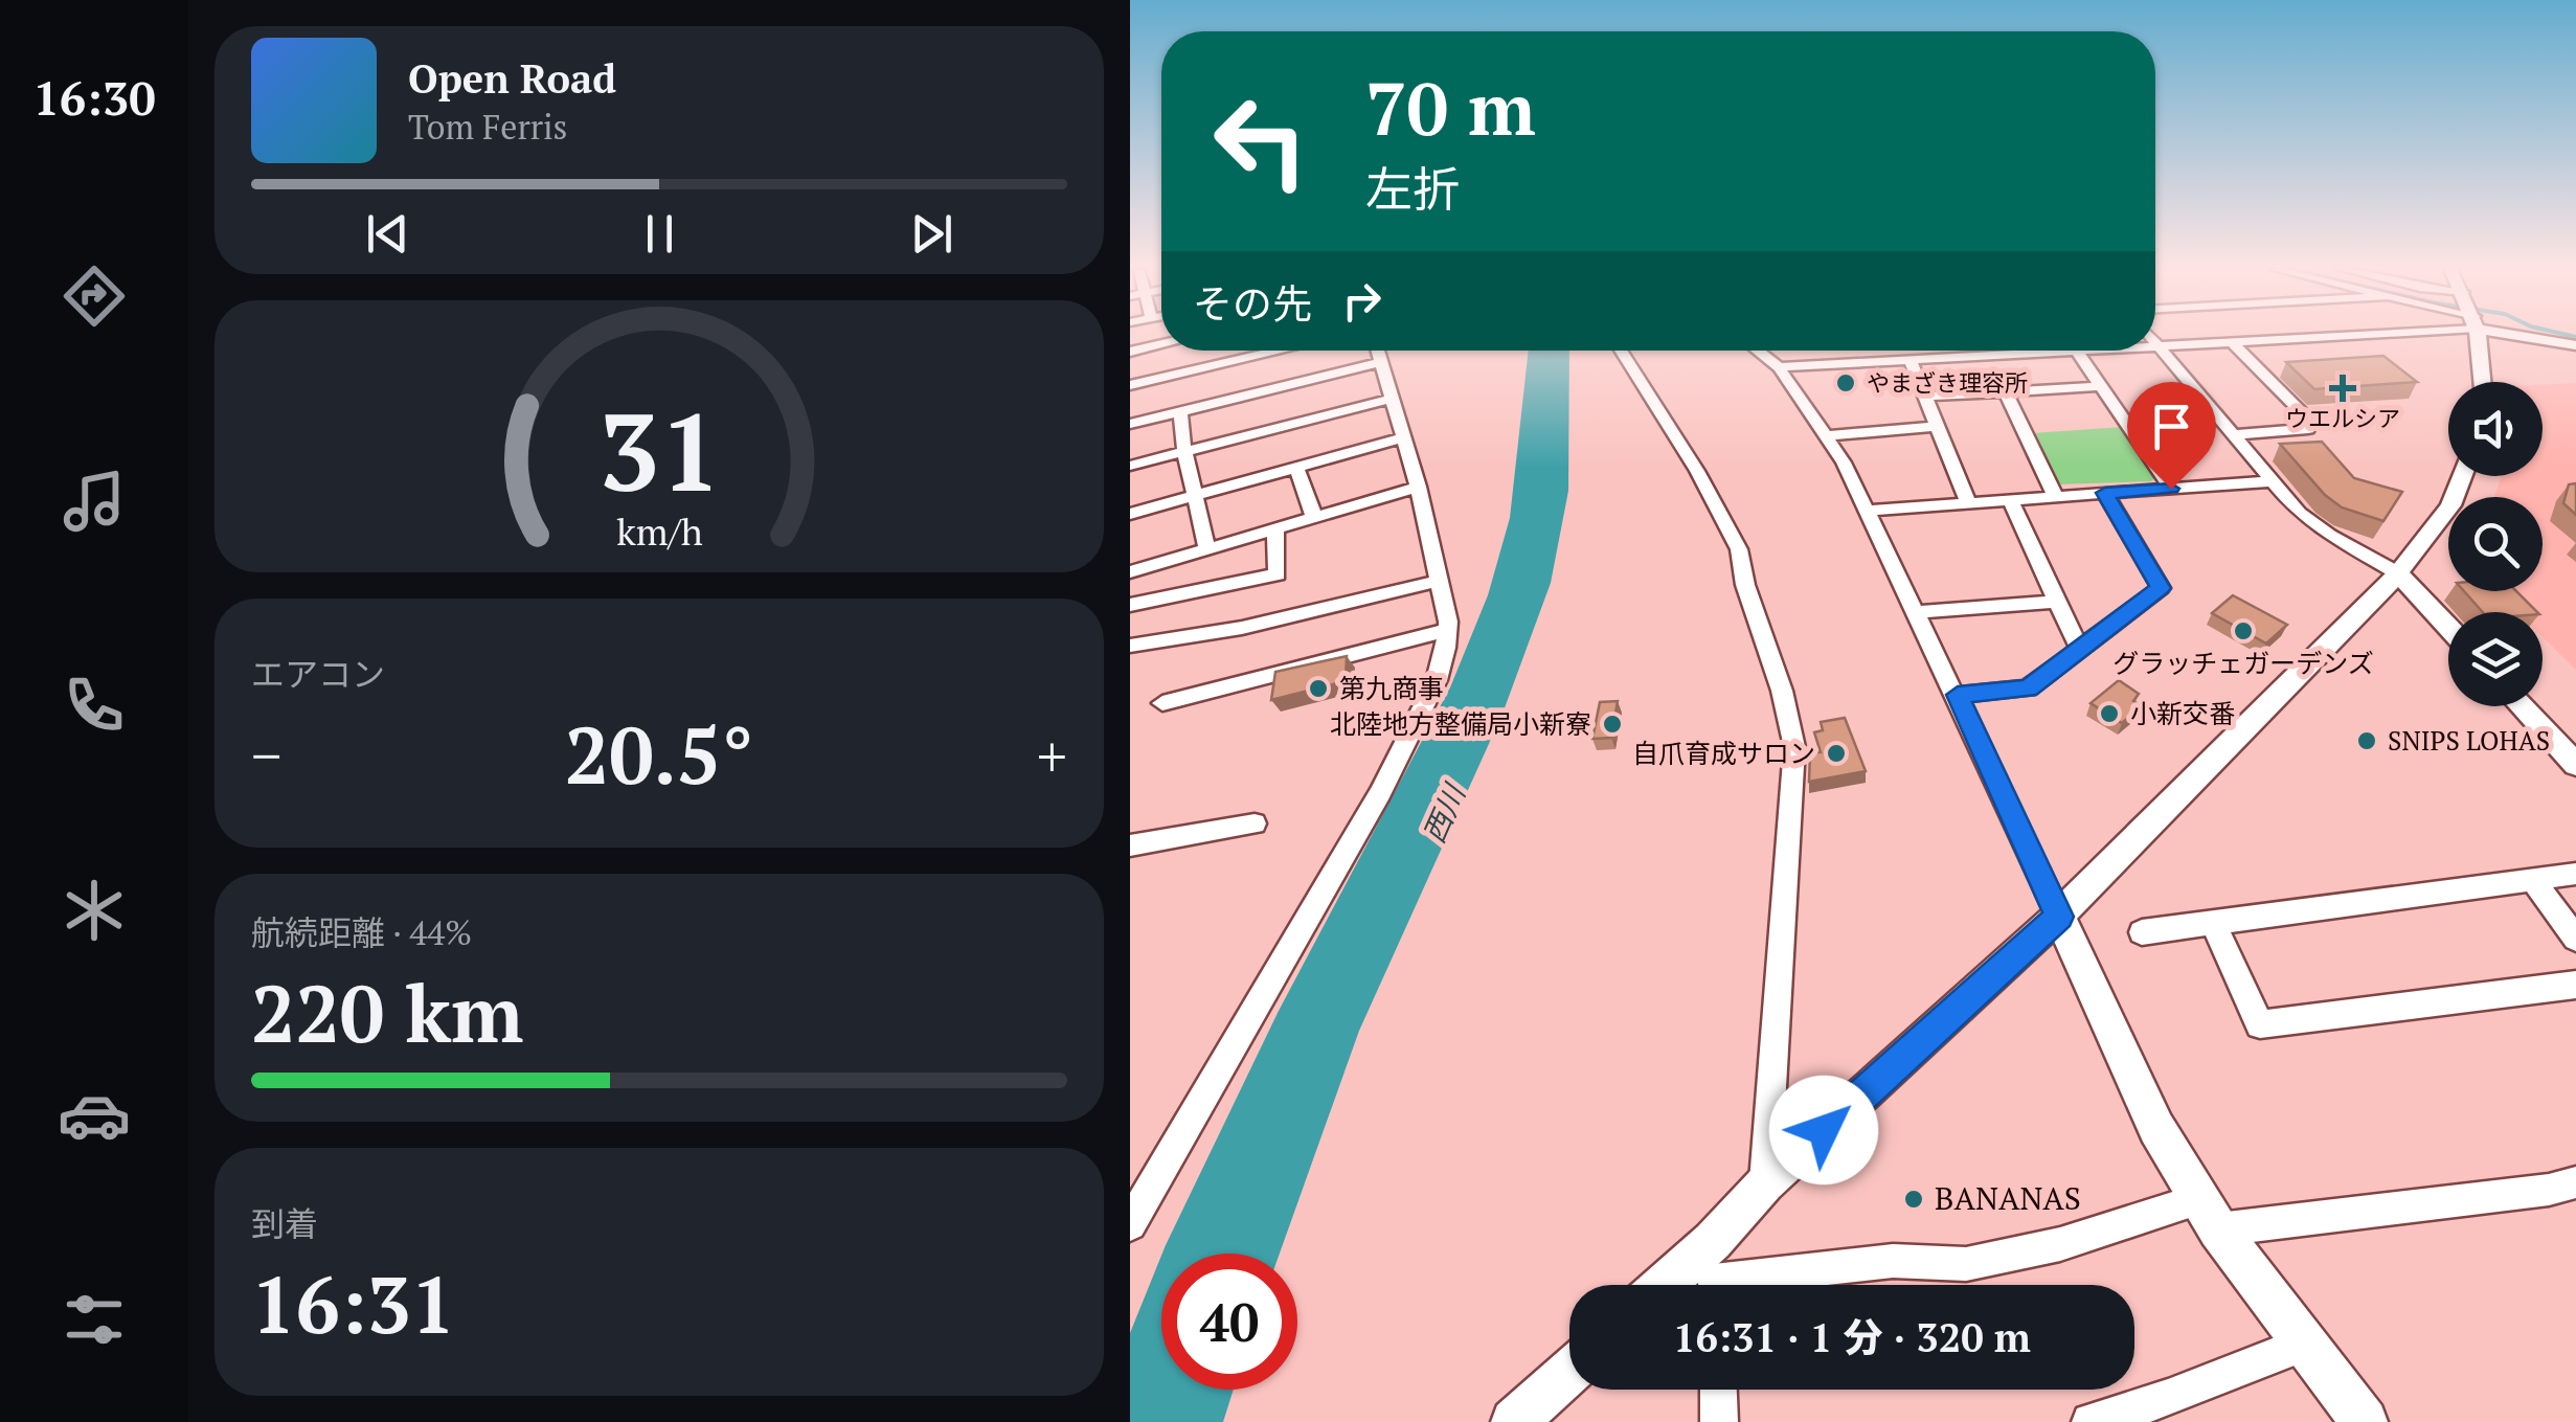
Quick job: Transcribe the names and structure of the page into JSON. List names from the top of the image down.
{
  "water": ["西川"],
  "places": {
    "other": [
      "やまざき理容所",
      "グラッチェガーデンズ",
      "第九商事",
      "小新交番",
      "北陸地方整備局小新寮",
      "SNIPS LOHAS",
      "自爪育成サロン",
      "BANANAS"
    ],
    "health": ["ウエルシア"]
  },
  "page": {
    "tabs": "16:30",
    "turn": ["70 m", "左折"],
    "song": ["Open Road", "Tom Ferris"],
    "then": "その先",
    "tile": [
      "エアコン",
      ["航続距離 · 44%", "220 km"],
      ["到着", "16:31"]
    ],
    "heat": ["−", "20.5°", "+"],
    "limit": "40",
    "trip": "16:31 · 1 分 · 320 m",
    "gauge": ["31", "km/h"]
  }
}
